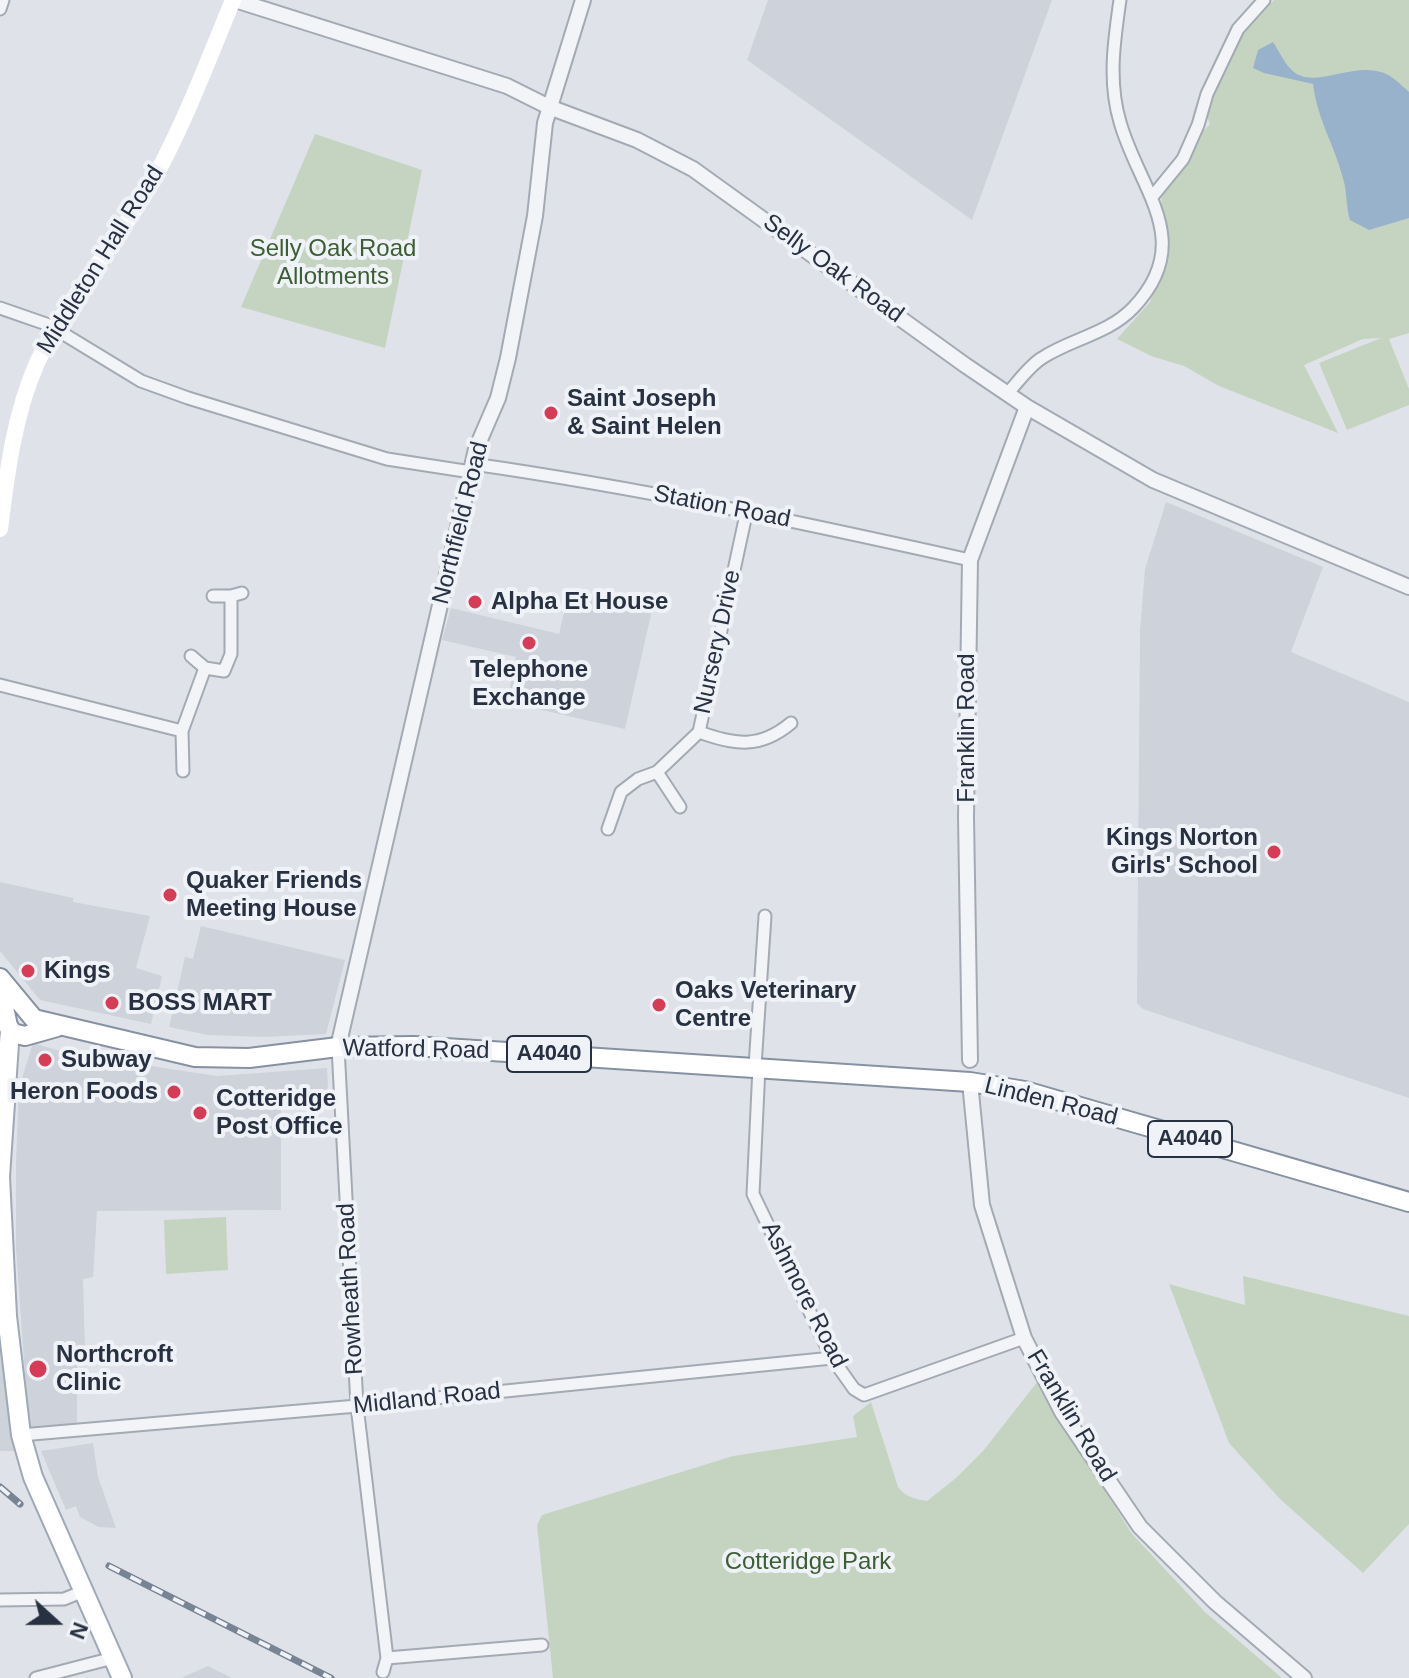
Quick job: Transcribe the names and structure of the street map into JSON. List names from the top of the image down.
{
  "streets": {
    "main road": [
      "Middleton Hall Road",
      "Watford Road",
      "A4040",
      "Linden Road"
    ],
    "street": [
      "Selly Oak Road",
      "Station Road",
      "Northfield Road",
      "Nursery Drive",
      "Franklin Road",
      "Rowheath Road",
      "Ashmore Road",
      "Midland Road"
    ]
  },
  "crossings": [
    ["Middleton Hall Road", "Selly Oak Road"],
    ["Middleton Hall Road", "Station Road"],
    ["Selly Oak Road", "Northfield Road"],
    ["Selly Oak Road", "Franklin Road"],
    ["Station Road", "Northfield Road"],
    ["Station Road", "Nursery Drive"],
    ["Station Road", "Franklin Road"],
    ["Northfield Road", "Watford Road"],
    ["Northfield Road", "Rowheath Road"],
    ["Franklin Road", "Watford Road"],
    ["Franklin Road", "Linden Road"],
    ["Franklin Road", "Ashmore Road"],
    ["Watford Road", "Linden Road"],
    ["Watford Road", "Rowheath Road"],
    ["Watford Road", "Ashmore Road"],
    ["Rowheath Road", "Midland Road"],
    ["Ashmore Road", "Midland Road"]
  ],
  "parks": ["Selly Oak Road Allotments", "Cotteridge Park"],
  "places": [
    "Saint Joseph & Saint Helen",
    "Alpha Et House",
    "Telephone Exchange",
    "Kings Norton Girls' School",
    "Quaker Friends Meeting House",
    "Kings",
    "BOSS MART",
    "Oaks Veterinary Centre",
    "Subway",
    "Heron Foods",
    "Cotteridge Post Office",
    "Northcroft Clinic"
  ],
  "north": "right"
}
